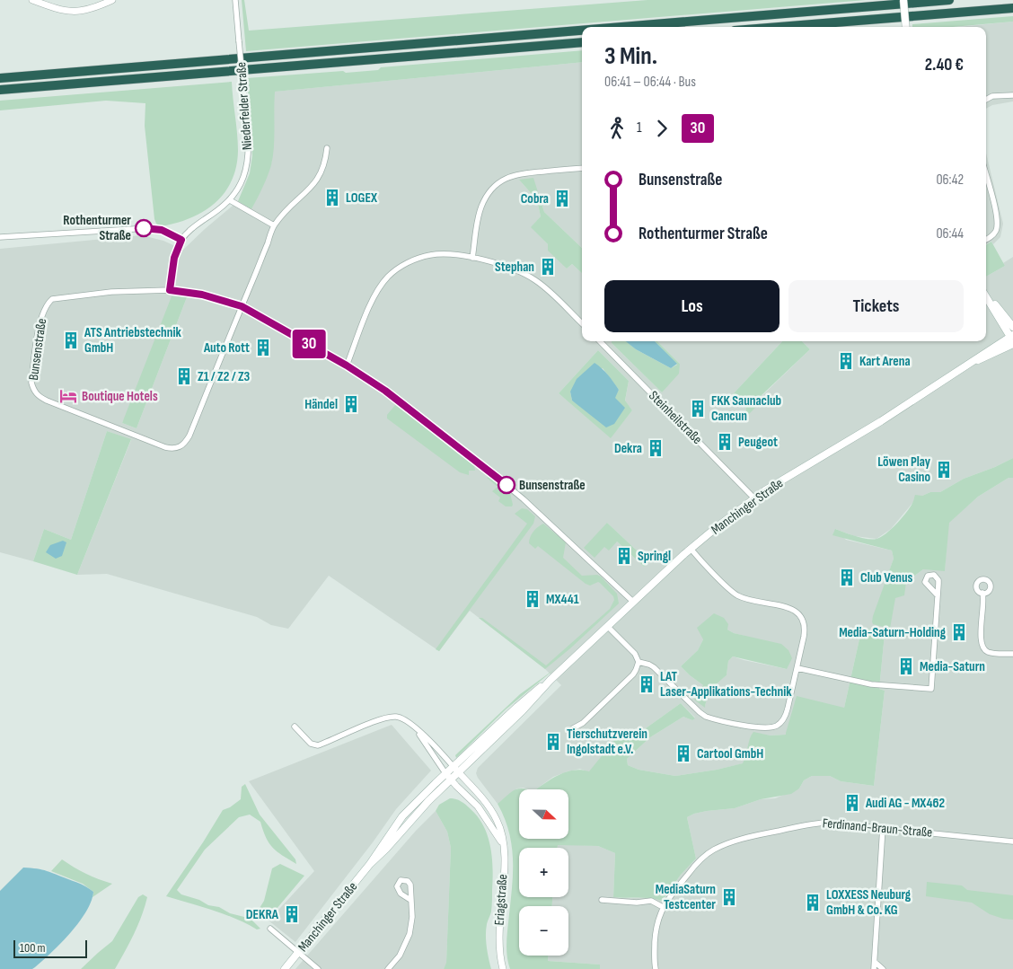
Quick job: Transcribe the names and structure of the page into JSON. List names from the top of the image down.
{
  "streets": {
    "main road": ["Manchinger Straße"],
    "street": [
      "Niederfelder Straße",
      "Bunsenstraße",
      "Steinheilstraße",
      "Ferdinand-Braun-Straße",
      "Eriagstraße"
    ]
  },
  "crossings": [
    ["Niederfelder Straße", "Bunsenstraße"],
    ["Bunsenstraße", "Manchinger Straße"],
    ["Steinheilstraße", "Manchinger Straße"],
    ["Manchinger Straße", "Eriagstraße"]
  ],
  "places": {
    "building": [
      "LOGEX",
      "Cobra",
      "Stephan",
      "ATS Antriebstechnik GmbH",
      "Auto Rott",
      "Kart Arena",
      "Z1 / Z2 / Z3",
      "Händel",
      "FKK Saunaclub Cancun",
      "Peugeot",
      "Dekra",
      "Löwen Play Casino",
      "Springl",
      "Club Venus",
      "MX441",
      "Media-Saturn-Holding",
      "Media-Saturn",
      "LAT Laser-Applikations-Technik",
      "Tierschutzverein Ingolstadt e.V.",
      "Cartool GmbH",
      "Audi AG - MX462",
      "MediaSaturn Testcenter",
      "LOXXESS Neuburg GmbH & Co. KG",
      "DEKRA"
    ],
    "other": ["Rothenturmer Straße", "Bunsenstraße"],
    "hotel": ["Boutique Hotels"]
  },
  "lines": ["bus line 30"],
  "scale_bar": "100 m",
  "north": "right",
  "page": {
    "on_map": "30",
    "heading": ["3 Min.", "06:41 – 06:44 · Bus", "2.40 €"],
    "legs": ["1", "30"],
    "list": [
      {
        "name": "Bunsenstraße",
        "value": "06:42"
      },
      {
        "name": "Rothenturmer Straße",
        "value": "06:44"
      }
    ],
    "buttons": ["Los", "Tickets"],
    "map_buttons": ["+", "−"],
    "scale": "100 m"
  }
}
